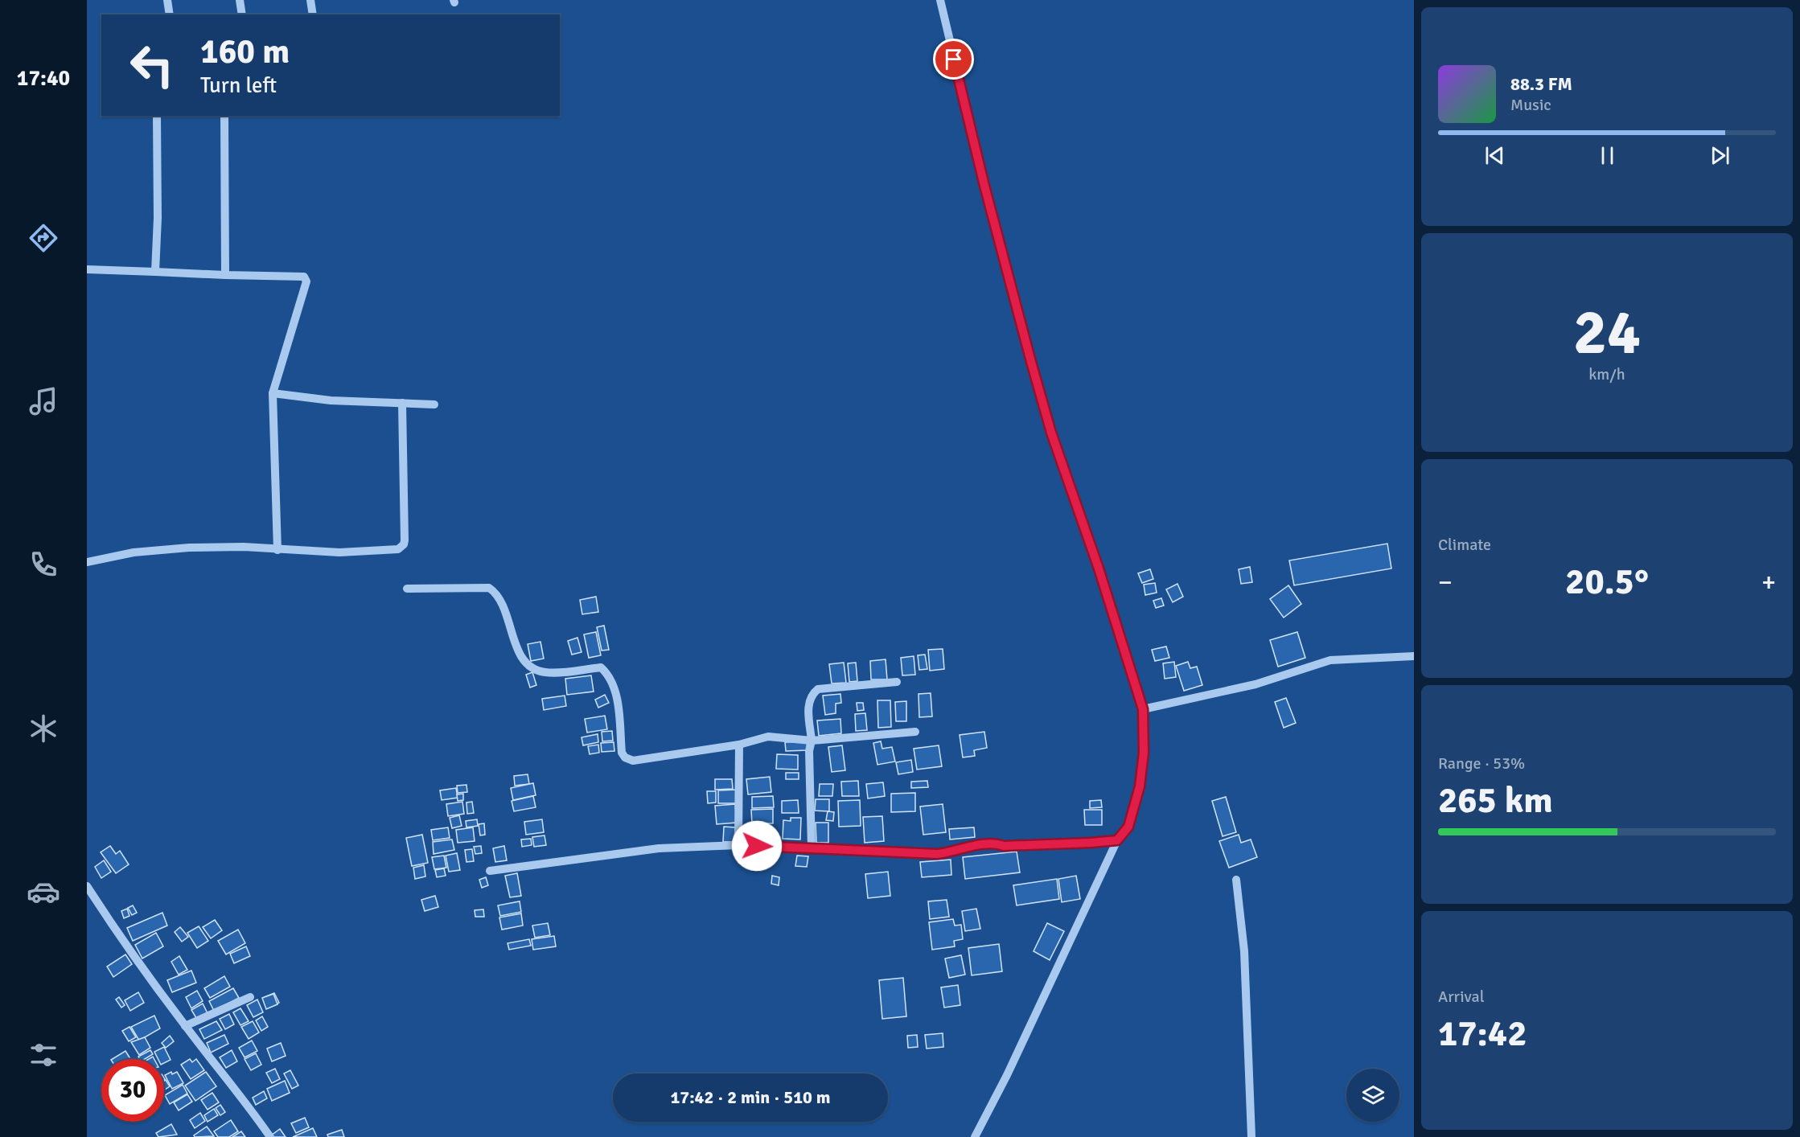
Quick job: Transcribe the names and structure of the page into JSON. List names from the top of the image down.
{
  "page": {
    "tabs": "17:40",
    "turn": ["160 m", "Turn left"],
    "song": ["88.3 FM", "Music"],
    "tile": [
      ["24", "km/h"],
      "Climate",
      ["Range · 53%", "265 km"],
      ["Arrival", "17:42"]
    ],
    "heat": ["−", "20.5°", "+"],
    "limit": "30",
    "trip": "17:42 · 2 min · 510 m"
  }
}
